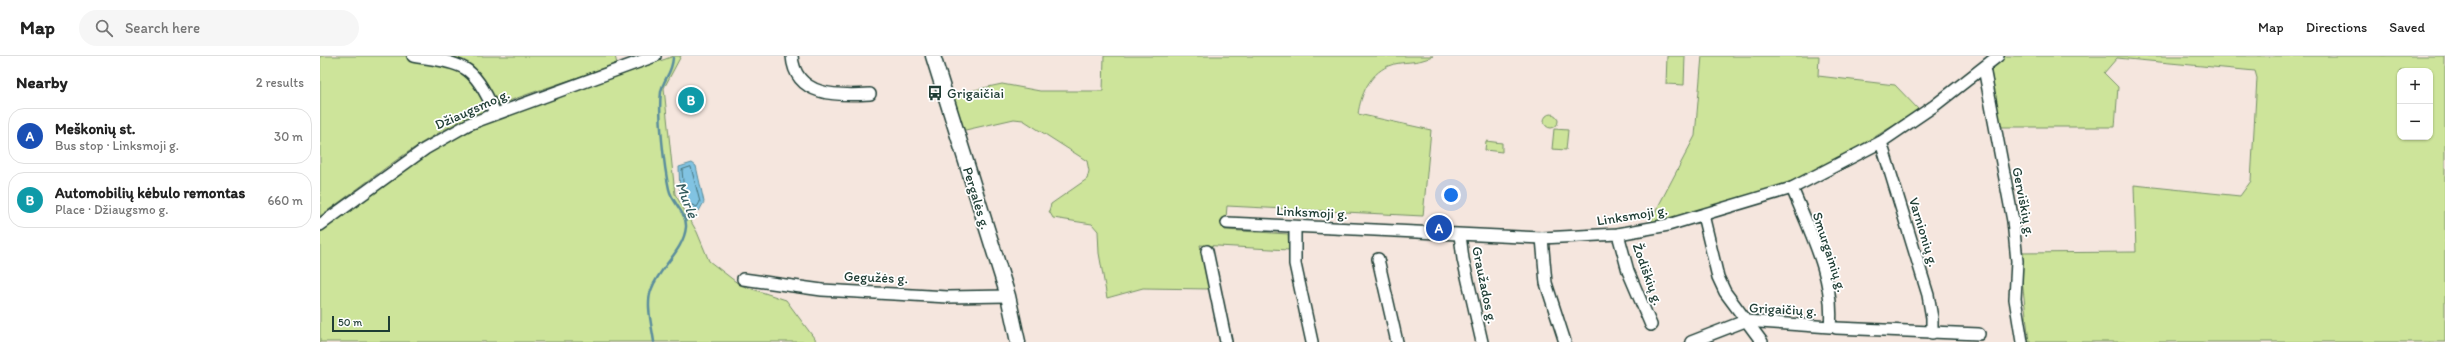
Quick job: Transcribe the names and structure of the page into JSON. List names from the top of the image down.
{
  "streets": {
    "main road": ["Pergalės g."],
    "street": [
      "Džiaugsmo g.",
      "Gerviškių g.",
      "Linksmoji g.",
      "Varnionių g.",
      "Smurgainių g.",
      "Žodiškių g.",
      "Gegužės g.",
      "Graužados g.",
      "Grigaičių g."
    ]
  },
  "crossings": [
    ["Pergalės g.", "Gegužės g."],
    ["Gerviškių g.", "Linksmoji g."],
    ["Linksmoji g.", "Varnionių g."],
    ["Linksmoji g.", "Smurgainių g."],
    ["Linksmoji g.", "Žodiškių g."],
    ["Linksmoji g.", "Graužados g."],
    ["Varnionių g.", "Grigaičių g."],
    ["Smurgainių g.", "Grigaičių g."]
  ],
  "water": ["Murlė"],
  "places": {
    "bus stop": ["Grigaičiai"]
  },
  "scale_bar": "50 m",
  "page": {
    "header": "Map",
    "search": "Search here",
    "nav": ["Map", "Directions", "Saved"],
    "heading": ["Nearby", "2 results"],
    "map_buttons": ["+", "−"],
    "pins": ["B", "A"],
    "list": [
      {
        "mark": "A",
        "name": "Meškonių st.",
        "note": "Bus stop · Linksmoji g.",
        "value": "30 m"
      },
      {
        "mark": "B",
        "name": "Automobilių kėbulo remontas",
        "note": "Place · Džiaugsmo g.",
        "value": "660 m"
      }
    ],
    "scale": "50 m"
  }
}
